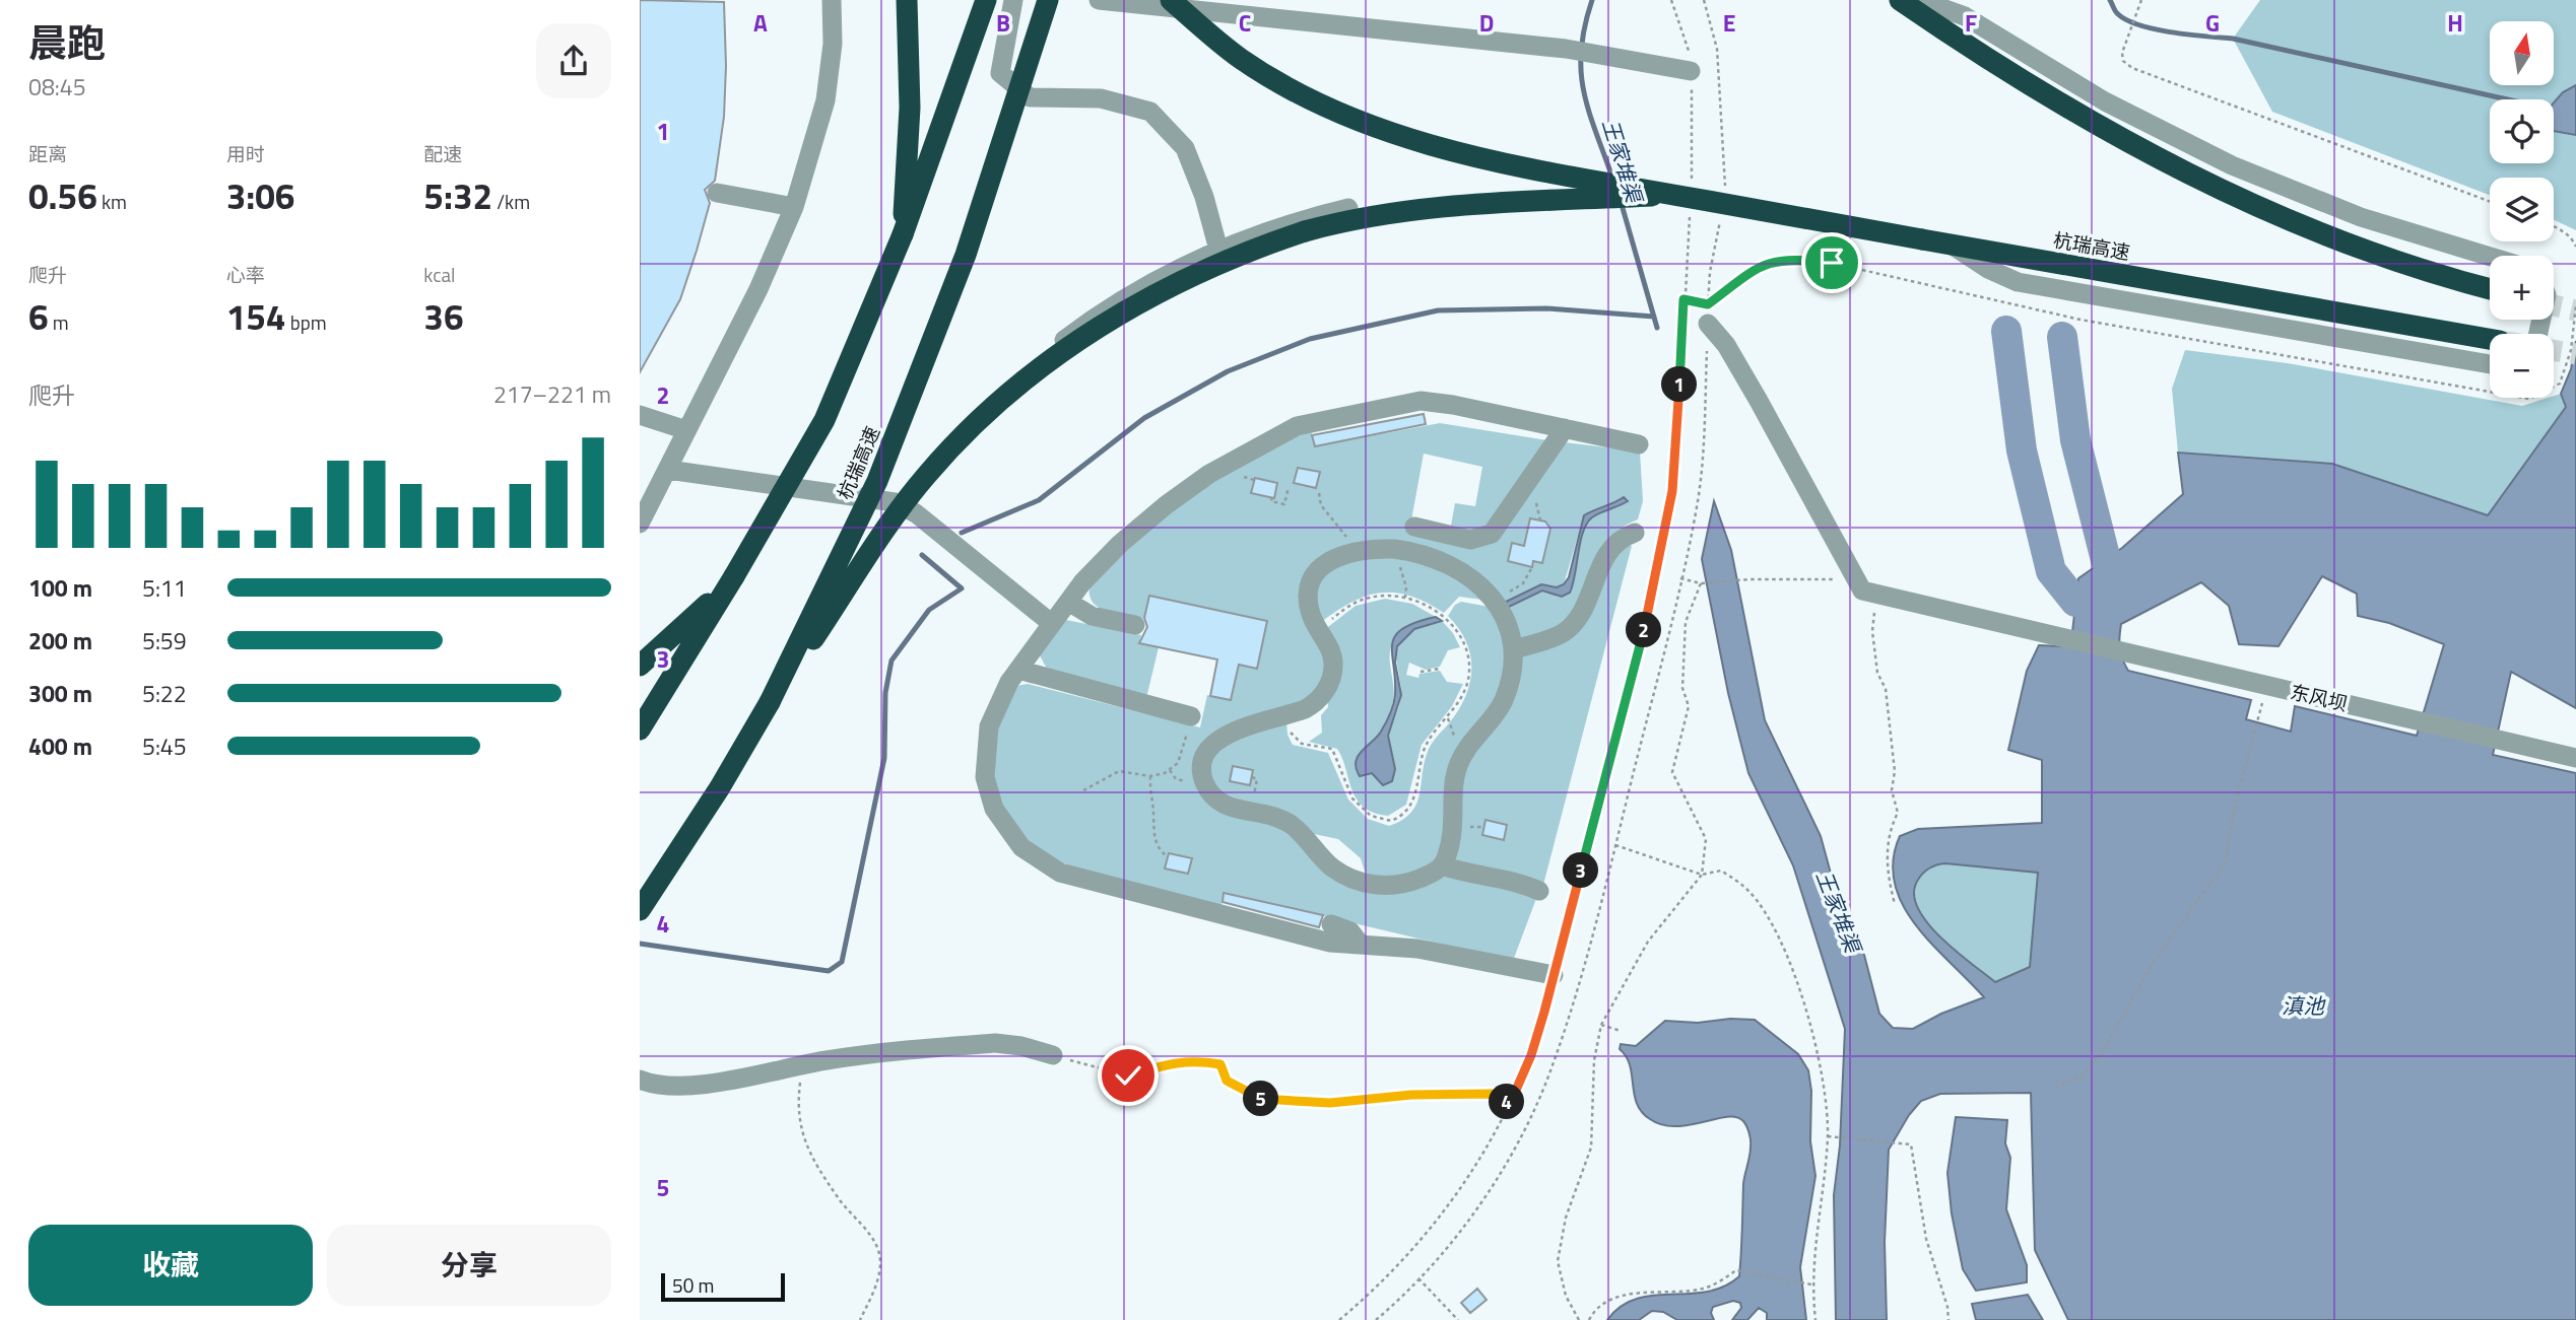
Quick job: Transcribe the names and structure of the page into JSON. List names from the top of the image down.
{
  "streets": {
    "highway": ["杭瑞高速"],
    "street": ["东风坝"]
  },
  "water": ["王家堆渠", "滇池"],
  "scale_bar": "50 m",
  "north": "top",
  "page": {
    "heading": ["晨跑", "08:45"],
    "map_buttons": ["+", "−"],
    "stats": [
      ["距离", "0.56 km"],
      ["用时", "3:06"],
      ["配速", "5:32 /km"],
      ["爬升", "6 m"],
      ["心率", "154 bpm"],
      ["kcal", "36"]
    ],
    "chart": ["爬升", "217–221 m"],
    "pins": [
      "1",
      "2",
      "3",
      "5",
      "4"
    ],
    "list": [
      {
        "name": "100 m",
        "note": "5:11"
      },
      {
        "name": "200 m",
        "note": "5:59"
      },
      {
        "name": "300 m",
        "note": "5:22"
      },
      {
        "name": "400 m",
        "note": "5:45"
      }
    ],
    "buttons": ["收藏", "分享"],
    "scale": "50 m"
  },
  "grid": {
    "columns": [
      "A",
      "B",
      "C",
      "D",
      "E",
      "F",
      "G",
      "H"
    ],
    "rows": [
      "1",
      "2",
      "3",
      "4",
      "5"
    ]
  }
}
